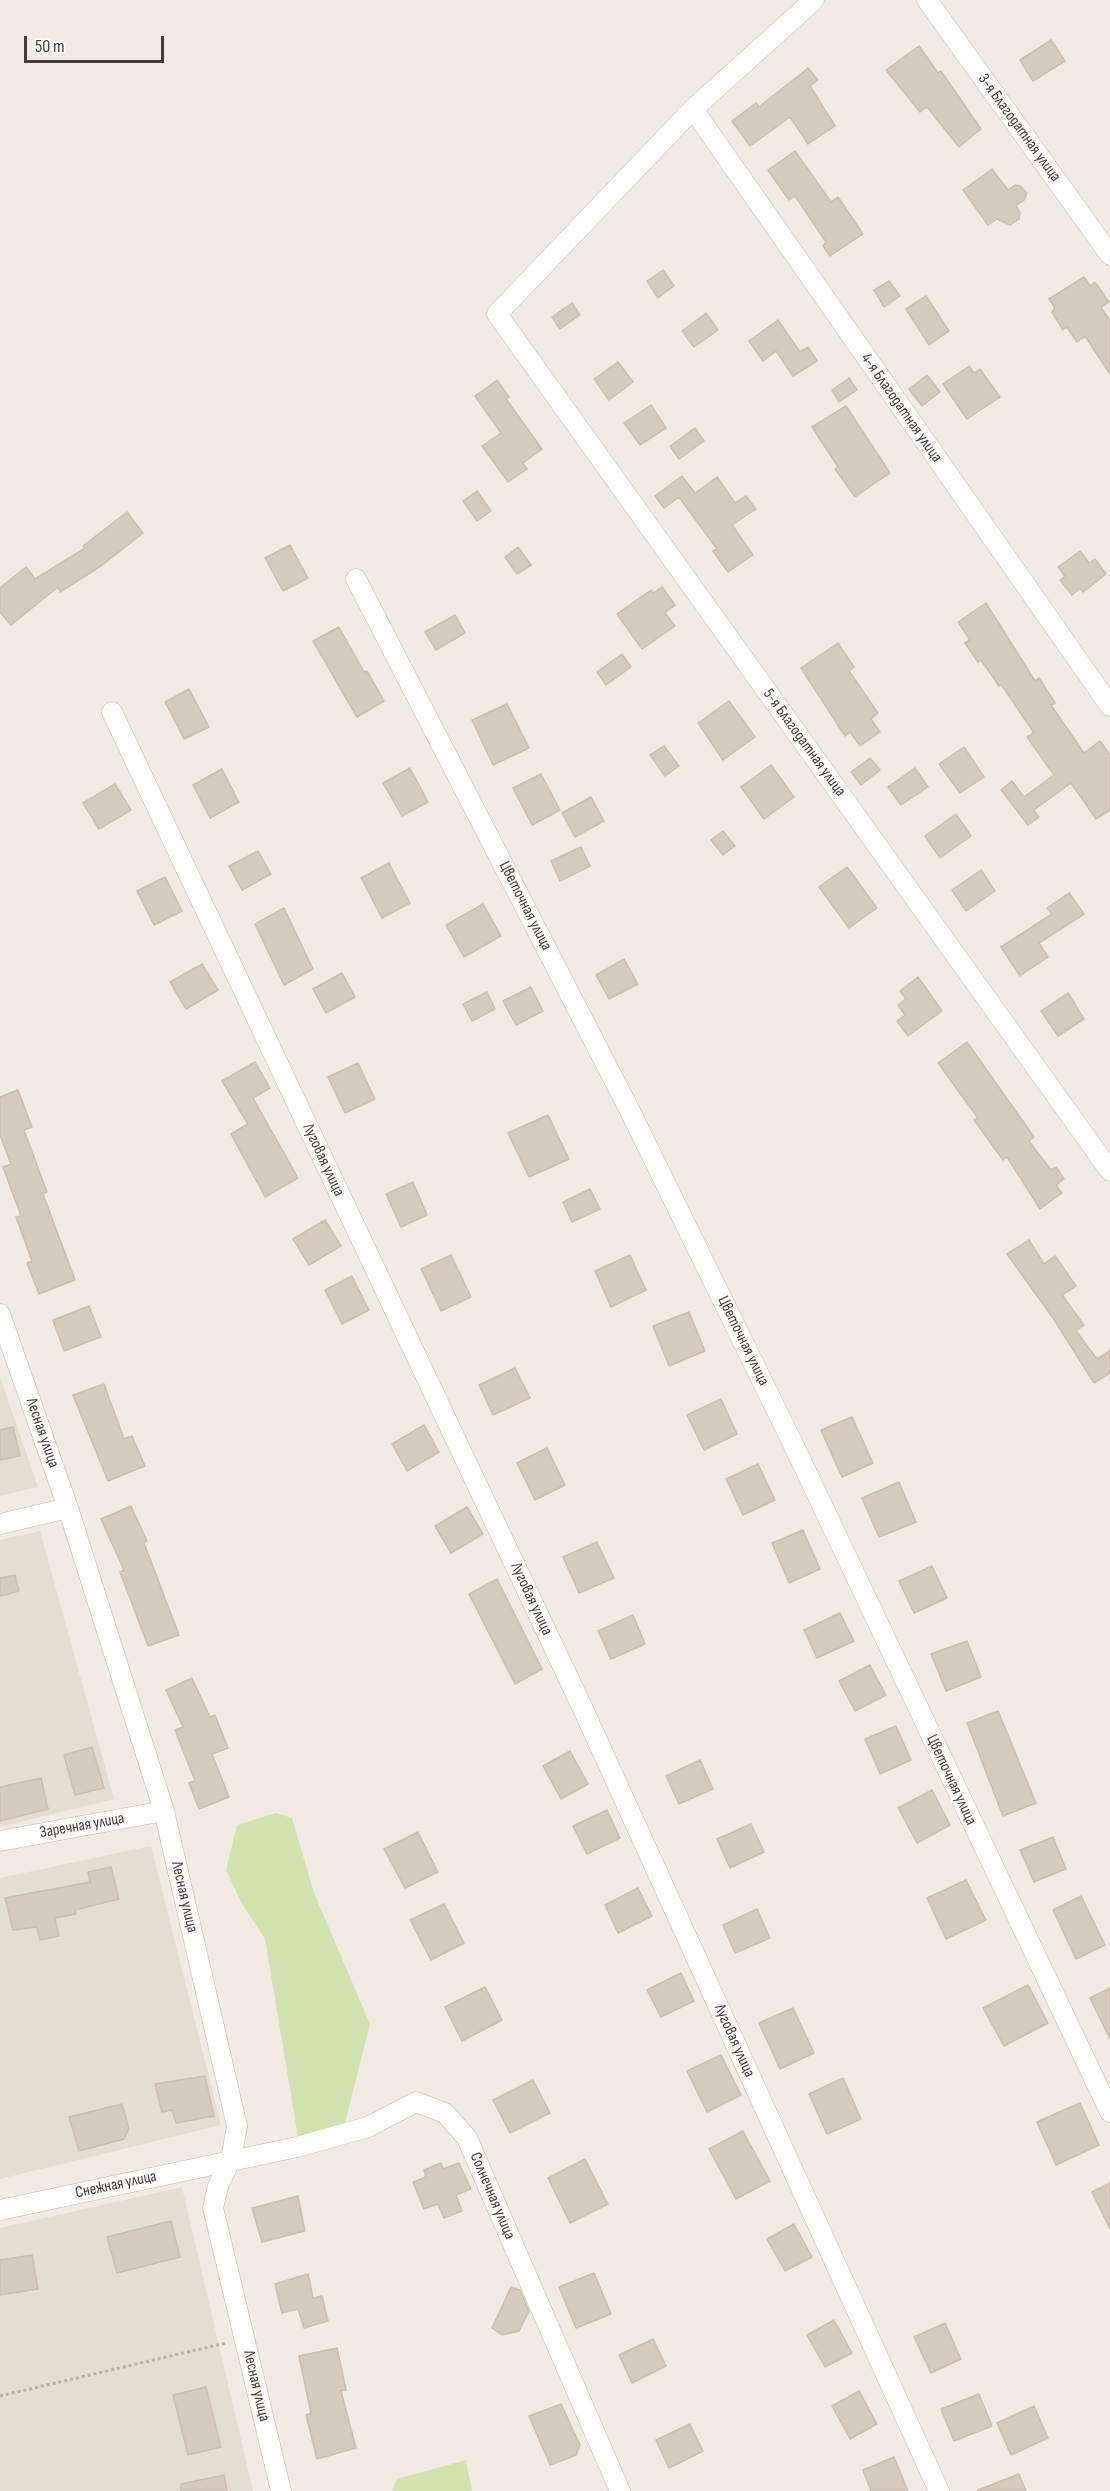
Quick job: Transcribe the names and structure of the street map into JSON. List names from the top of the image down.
{
  "streets": {
    "street": [
      "3-я Благодатная улица",
      "4-я Благодатная улица",
      "5-я Благодатная улица",
      "Цветочная улица",
      "Луговая улица",
      "Лесная улица",
      "Заречная улица",
      "Снежная улица",
      "Солнечная улица"
    ]
  },
  "crossings": [
    ["4-я Благодатная улица", "5-я Благодатная улица"],
    ["Лесная улица", "Заречная улица"],
    ["Лесная улица", "Снежная улица"],
    ["Лесная улица", "Солнечная улица"],
    ["Снежная улица", "Солнечная улица"]
  ],
  "scale_bar": "50 m"
}
